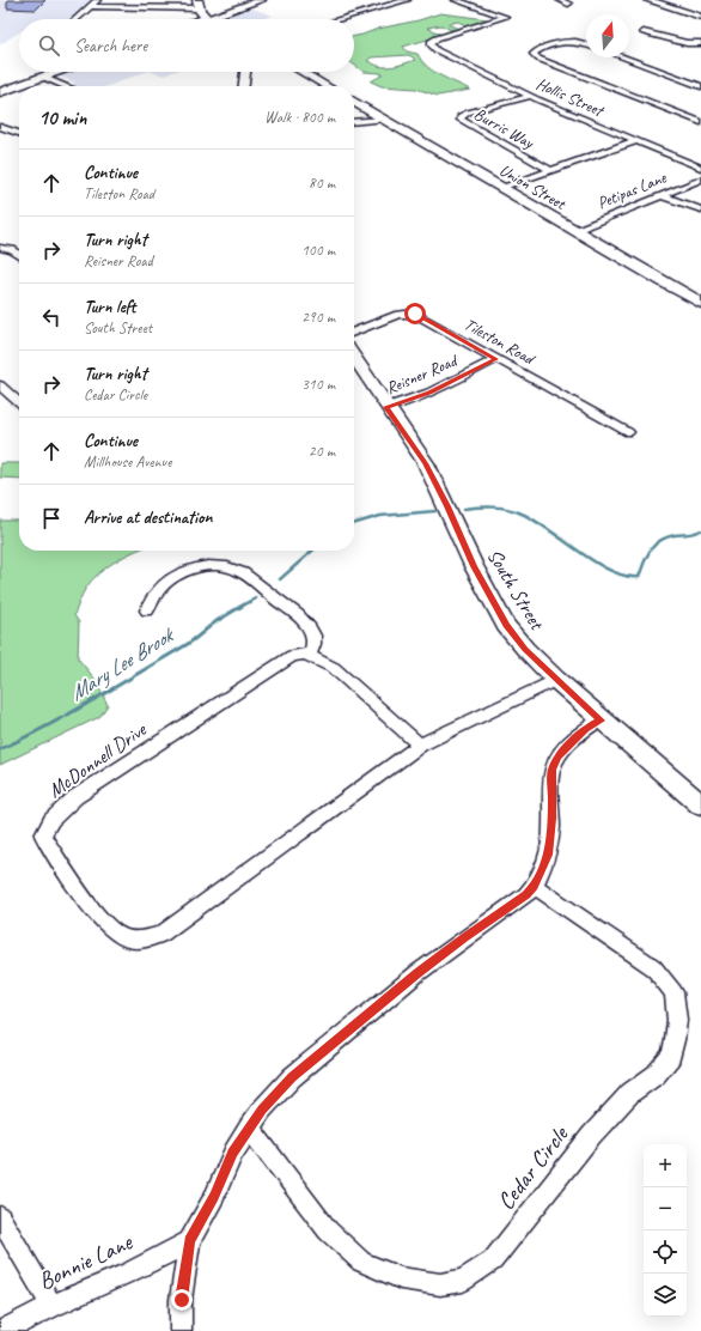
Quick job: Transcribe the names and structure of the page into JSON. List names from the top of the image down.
{
  "streets": {
    "main road": ["Union Street", "South Street"],
    "street": [
      "Hollis Street",
      "Burris Way",
      "Petipas Lane",
      "Tileston Road",
      "Reisner Road",
      "McDonnell Drive",
      "Cedar Circle",
      "Bonnie Lane"
    ]
  },
  "crossings": [
    ["Hollis Street", "Burris Way"],
    ["Union Street", "Petipas Lane"],
    ["Tileston Road", "Reisner Road"],
    ["Reisner Road", "South Street"],
    ["South Street", "McDonnell Drive"]
  ],
  "water": ["Mary Lee Brook"],
  "north": "top",
  "page": {
    "search": "Search here",
    "heading": ["10 min", "Walk · 800 m"],
    "list": [
      ["Continue", "Tileston Road", "80 m"],
      ["Turn right", "Reisner Road", "100 m"],
      ["Turn left", "South Street", "290 m"],
      ["Turn right", "Cedar Circle", "310 m"],
      ["Continue", "Millhouse Avenue", "20 m"],
      "Arrive at destination"
    ],
    "map_buttons": ["+", "−"]
  }
}
